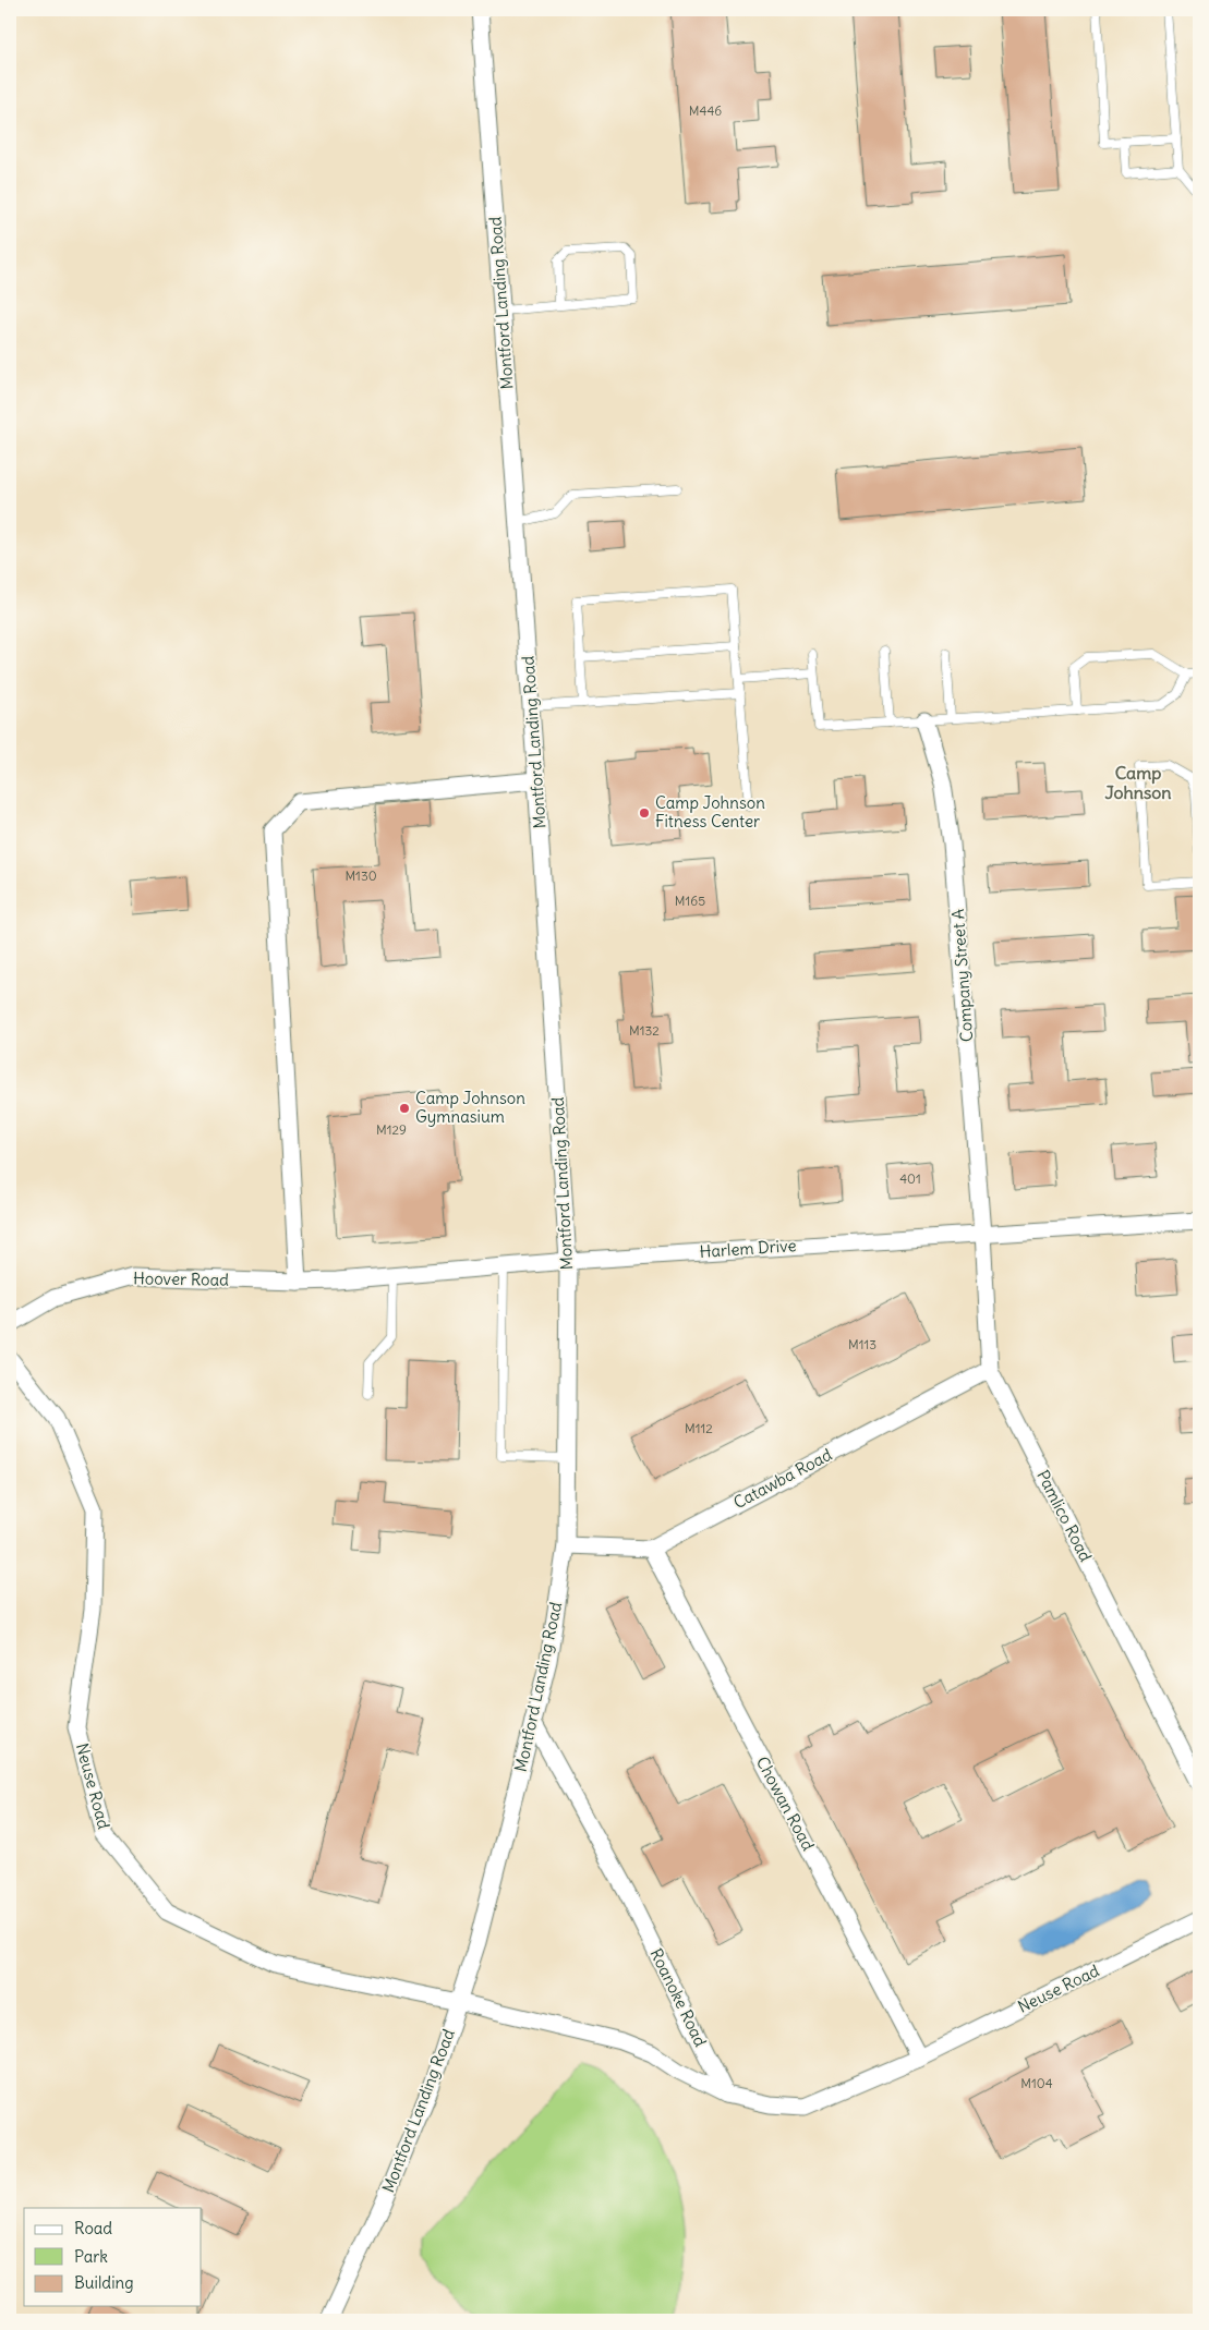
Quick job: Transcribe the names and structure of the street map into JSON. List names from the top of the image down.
{
  "streets": {
    "street": [
      "Montford Landing Road",
      "Company Street A",
      "Harlem Drive",
      "Hoover Road",
      "Catawba Road",
      "Pamlico Road",
      "Neuse Road",
      "Chowan Road",
      "Roanoke Road"
    ]
  },
  "crossings": [
    ["Montford Landing Road", "Harlem Drive"],
    ["Montford Landing Road", "Neuse Road"],
    ["Montford Landing Road", "Roanoke Road"],
    ["Company Street A", "Harlem Drive"],
    ["Company Street A", "Pamlico Road"],
    ["Harlem Drive", "Hoover Road"],
    ["Harlem Drive", "Pamlico Road"],
    ["Catawba Road", "Pamlico Road"],
    ["Catawba Road", "Chowan Road"],
    ["Neuse Road", "Chowan Road"],
    ["Neuse Road", "Roanoke Road"]
  ],
  "districts": ["Camp Johnson"],
  "places": ["Camp Johnson Fitness Center", "Camp Johnson Gymnasium"],
  "house_numbers": [
    "M446",
    "M130",
    "M165",
    "M132",
    "M129",
    "401",
    "M113",
    "M112",
    "M104"
  ],
  "legend": ["Road", "Park", "Building"]
}
